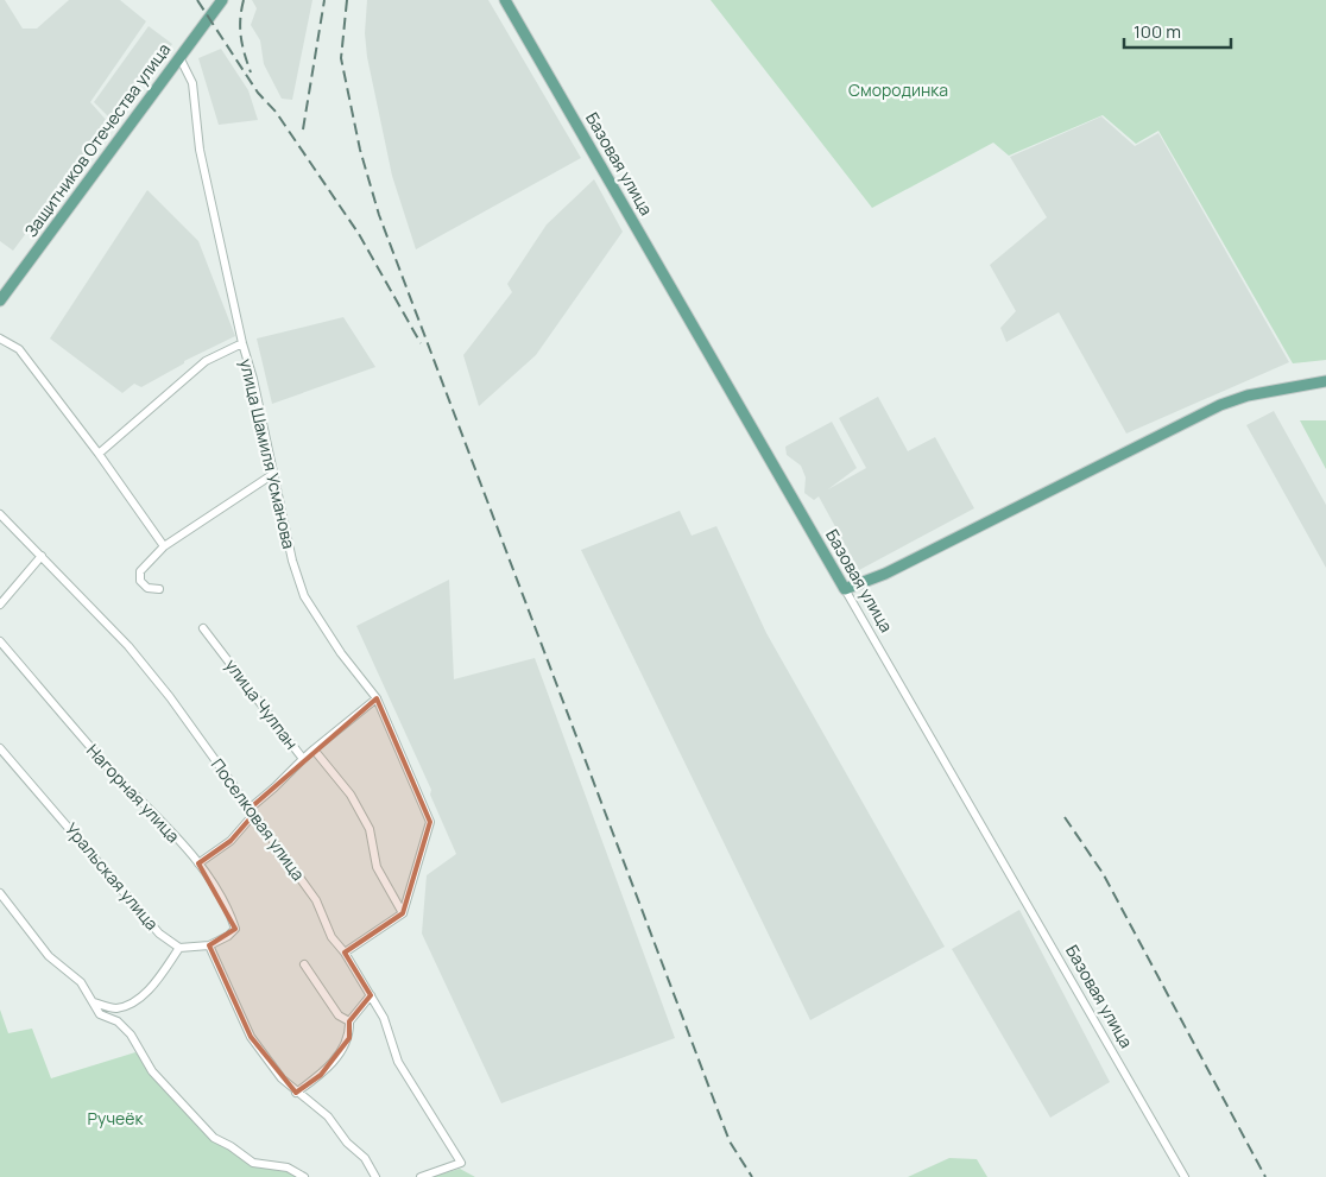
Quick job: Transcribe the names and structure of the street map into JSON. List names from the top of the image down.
{
  "streets": {
    "main road": ["Защитников Отечества улица", "Базовая улица"],
    "street": [
      "улица Шамиля Усманова",
      "улица Чулпан",
      "Нагорная улица",
      "Поселковая улица",
      "Уральская улица"
    ]
  },
  "crossings": [
    ["Защитников Отечества улица", "улица Шамиля Усманова"],
    ["улица Шамиля Усманова", "улица Чулпан"]
  ],
  "parks": ["Смородинка", "Ручеёк"],
  "scale_bar": "100 m"
}
